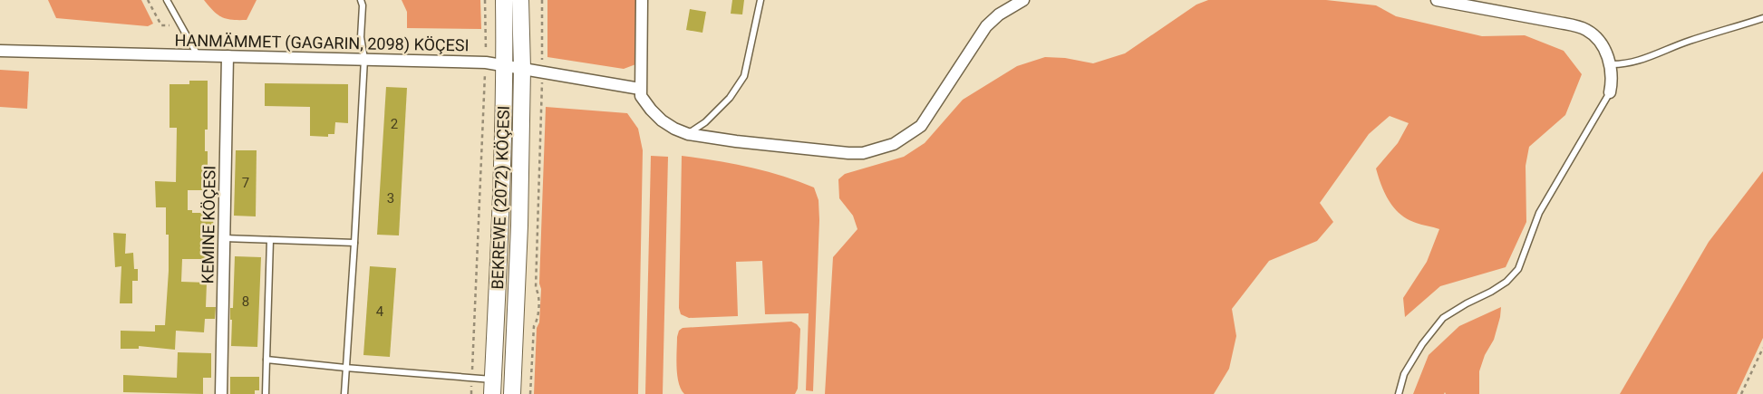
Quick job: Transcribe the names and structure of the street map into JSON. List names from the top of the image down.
{
  "streets": {
    "main road": ["BEKREWE (2072) KÖÇESI"],
    "street": ["HANMÄMMET (GAGARIN, 2098) KÖÇESI", "KEMINE KÖÇESI"]
  },
  "crossings": [
    ["HANMÄMMET (GAGARIN, 2098) KÖÇESI", "BEKREWE (2072) KÖÇESI"],
    ["HANMÄMMET (GAGARIN, 2098) KÖÇESI", "KEMINE KÖÇESI"]
  ],
  "house_numbers": [
    "2",
    "7",
    "3",
    "8",
    "4"
  ]
}
